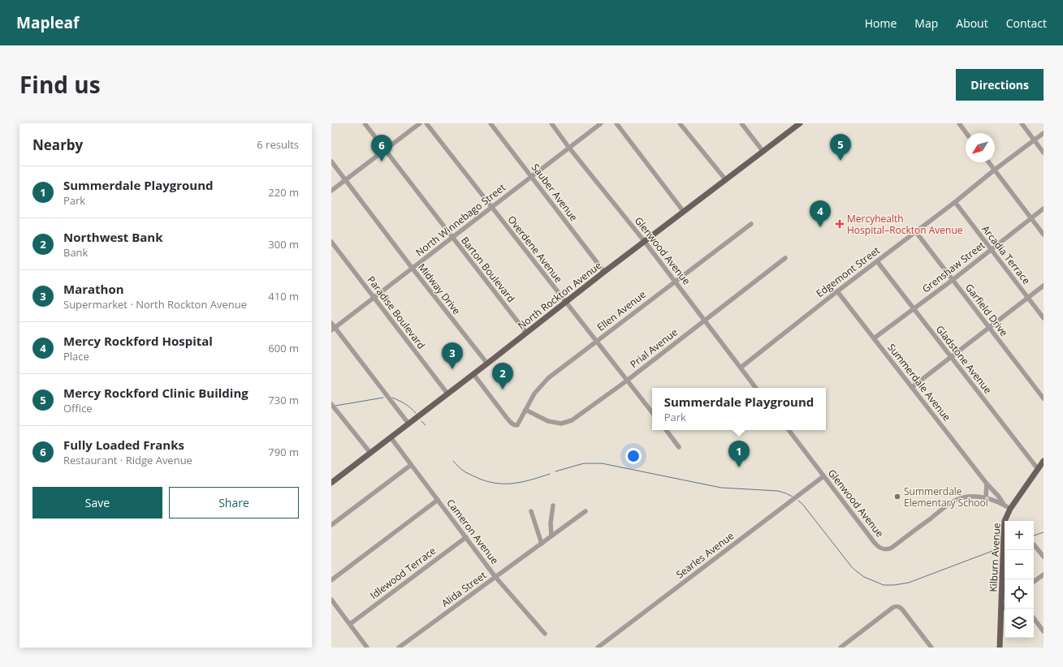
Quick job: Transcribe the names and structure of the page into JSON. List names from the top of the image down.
{
  "streets": {
    "main road": ["North Rockton Avenue", "Kilburn Avenue"],
    "street": [
      "Sauber Avenue",
      "North Winnebago Street",
      "Overdene Avenue",
      "Glenwood Avenue",
      "Arcadia Terrace",
      "Grenshaw Street",
      "Barton Boulevard",
      "Edgemont Street",
      "Midway Drive",
      "Garfield Drive",
      "Ellen Avenue",
      "Paradise Boulevard",
      "Prial Avenue",
      "Gladstone Avenue",
      "Summerdale Avenue",
      "Cameron Avenue",
      "Searles Avenue",
      "Idlewood Terrace",
      "Alida Street"
    ]
  },
  "crossings": [
    ["Sauber Avenue", "North Winnebago Street"],
    ["Sauber Avenue", "North Rockton Avenue"],
    ["North Winnebago Street", "Overdene Avenue"],
    ["North Winnebago Street", "Glenwood Avenue"],
    ["North Winnebago Street", "Barton Boulevard"],
    ["North Winnebago Street", "Midway Drive"],
    ["North Winnebago Street", "Paradise Boulevard"],
    ["Overdene Avenue", "North Rockton Avenue"],
    ["Overdene Avenue", "Ellen Avenue"],
    ["Overdene Avenue", "Prial Avenue"],
    ["Glenwood Avenue", "Edgemont Street"],
    ["Glenwood Avenue", "North Rockton Avenue"],
    ["Glenwood Avenue", "Ellen Avenue"],
    ["Glenwood Avenue", "Prial Avenue"],
    ["Glenwood Avenue", "Summerdale Avenue"],
    ["Glenwood Avenue", "Searles Avenue"],
    ["Glenwood Avenue", "Kilburn Avenue"],
    ["Arcadia Terrace", "Grenshaw Street"],
    ["Arcadia Terrace", "Edgemont Street"],
    ["Grenshaw Street", "Garfield Drive"],
    ["Grenshaw Street", "Gladstone Avenue"],
    ["Grenshaw Street", "Summerdale Avenue"],
    ["Barton Boulevard", "North Rockton Avenue"],
    ["Edgemont Street", "Garfield Drive"],
    ["Edgemont Street", "Gladstone Avenue"],
    ["Edgemont Street", "Summerdale Avenue"],
    ["Midway Drive", "North Rockton Avenue"],
    ["North Rockton Avenue", "Ellen Avenue"],
    ["North Rockton Avenue", "Paradise Boulevard"],
    ["North Rockton Avenue", "Cameron Avenue"],
    ["Ellen Avenue", "Prial Avenue"],
    ["Gladstone Avenue", "Kilburn Avenue"],
    ["Cameron Avenue", "Idlewood Terrace"],
    ["Cameron Avenue", "Alida Street"]
  ],
  "places": {
    "health": ["Mercyhealth Hospital–Rockton Avenue"],
    "other": ["Summerdale Elementary School"]
  },
  "north": "bottom left",
  "page": {
    "header": "Mapleaf",
    "nav": [
      "Home",
      "Map",
      "About",
      "Contact"
    ],
    "title": "Find us",
    "buttons": [
      "Directions",
      ["Save", "Share"]
    ],
    "heading": ["Nearby", "6 results"],
    "pins": [
      "5",
      "6",
      "4",
      "3",
      "2",
      "1"
    ],
    "list": [
      {
        "mark": "1",
        "name": "Summerdale Playground",
        "note": "Park",
        "value": "220 m"
      },
      {
        "mark": "2",
        "name": "Northwest Bank",
        "note": "Bank",
        "value": "300 m"
      },
      {
        "mark": "3",
        "name": "Marathon",
        "note": "Supermarket · North Rockton Avenue",
        "value": "410 m"
      },
      {
        "mark": "4",
        "name": "Mercy Rockford Hospital",
        "note": "Place",
        "value": "600 m"
      },
      {
        "mark": "5",
        "name": "Mercy Rockford Clinic Building",
        "note": "Office",
        "value": "730 m"
      },
      {
        "mark": "6",
        "name": "Fully Loaded Franks",
        "note": "Restaurant · Ridge Avenue",
        "value": "790 m"
      }
    ],
    "popup": ["Summerdale Playground", "Park"],
    "map_buttons": ["+", "−"]
  }
}
